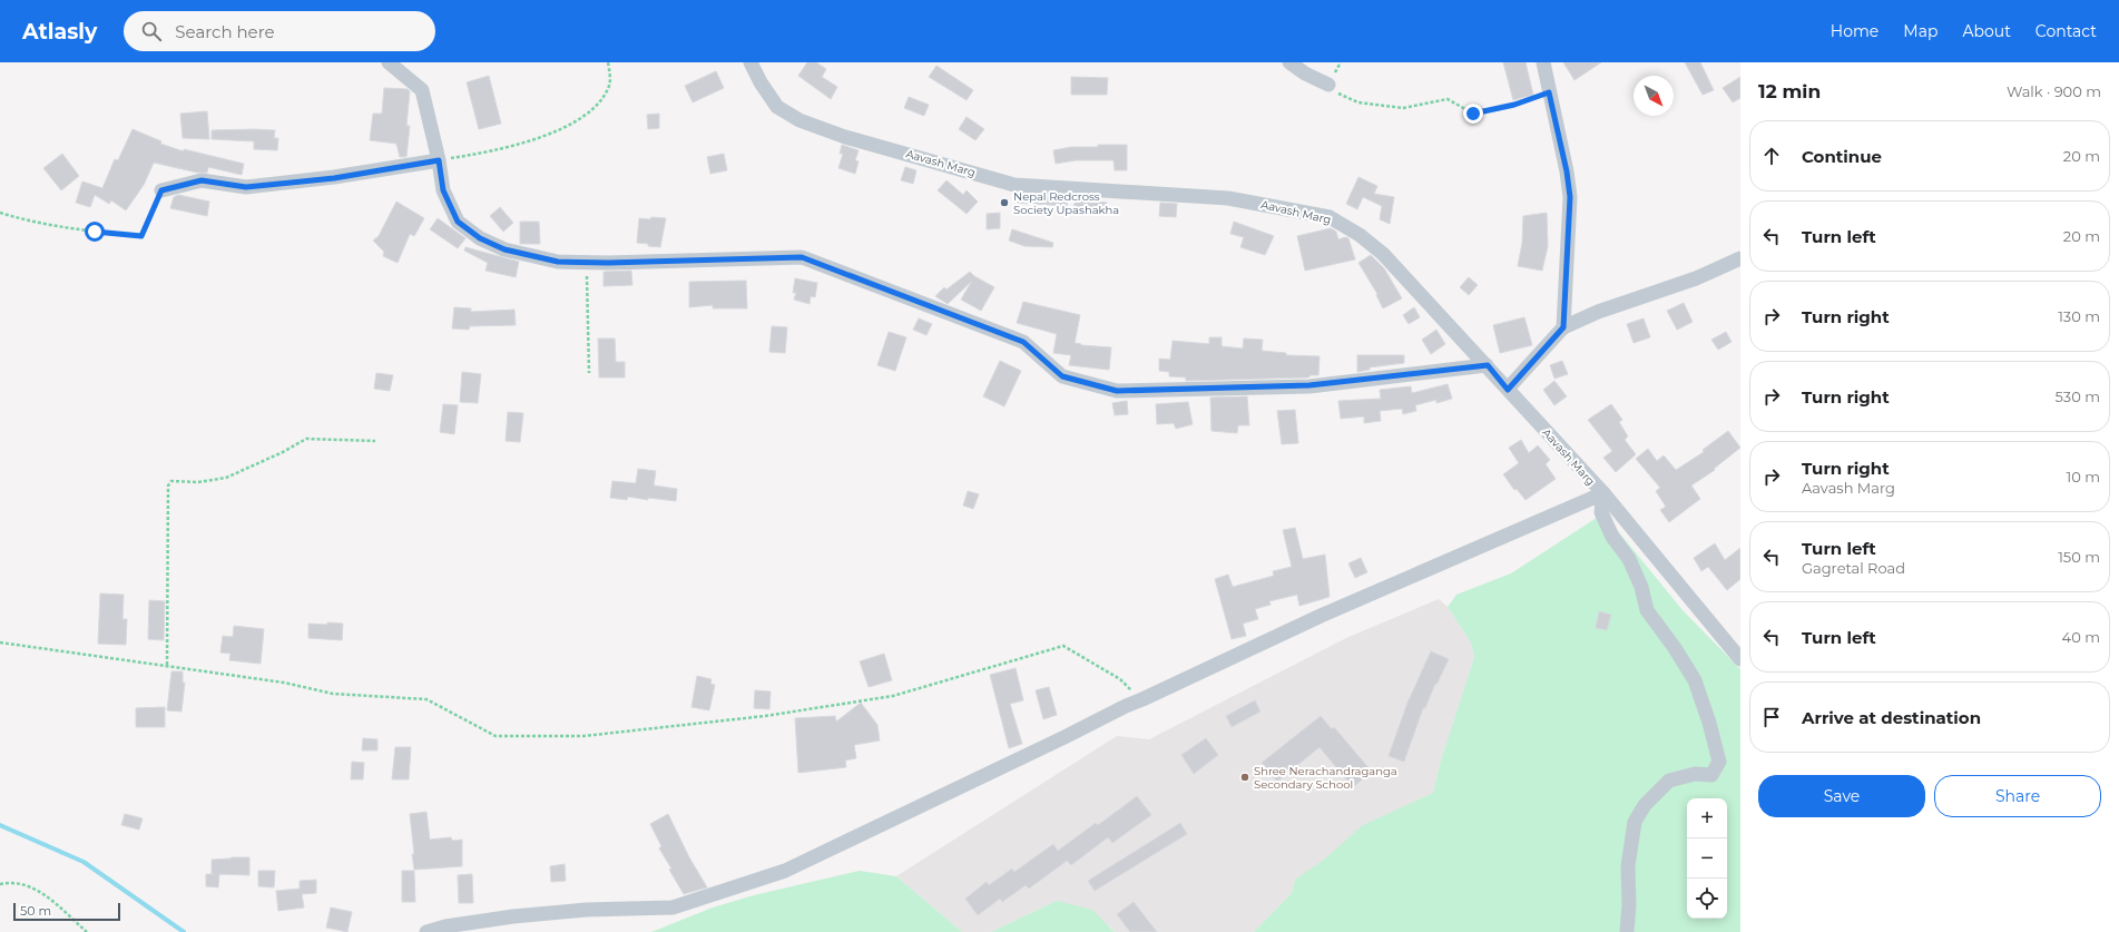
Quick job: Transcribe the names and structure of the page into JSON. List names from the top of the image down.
{
  "streets": {
    "street": ["Aavash Marg"]
  },
  "places": ["Nepal Redcross Society Upashakha", "Shree Nerachandraganga Secondary School"],
  "scale_bar": "50 m",
  "north": "bottom right",
  "page": {
    "header": "Atlasly",
    "search": "Search here",
    "nav": [
      "Home",
      "Map",
      "About",
      "Contact"
    ],
    "heading": ["12 min", "Walk · 900 m"],
    "list": [
      ["Continue", "20 m"],
      ["Turn left", "20 m"],
      ["Turn right", "130 m"],
      ["Turn right", "530 m"],
      ["Turn right", "Aavash Marg", "10 m"],
      ["Turn left", "Gagretal Road", "150 m"],
      ["Turn left", "40 m"],
      "Arrive at destination"
    ],
    "buttons": ["Save", "Share"],
    "map_buttons": ["+", "−"],
    "scale": "50 m"
  }
}
